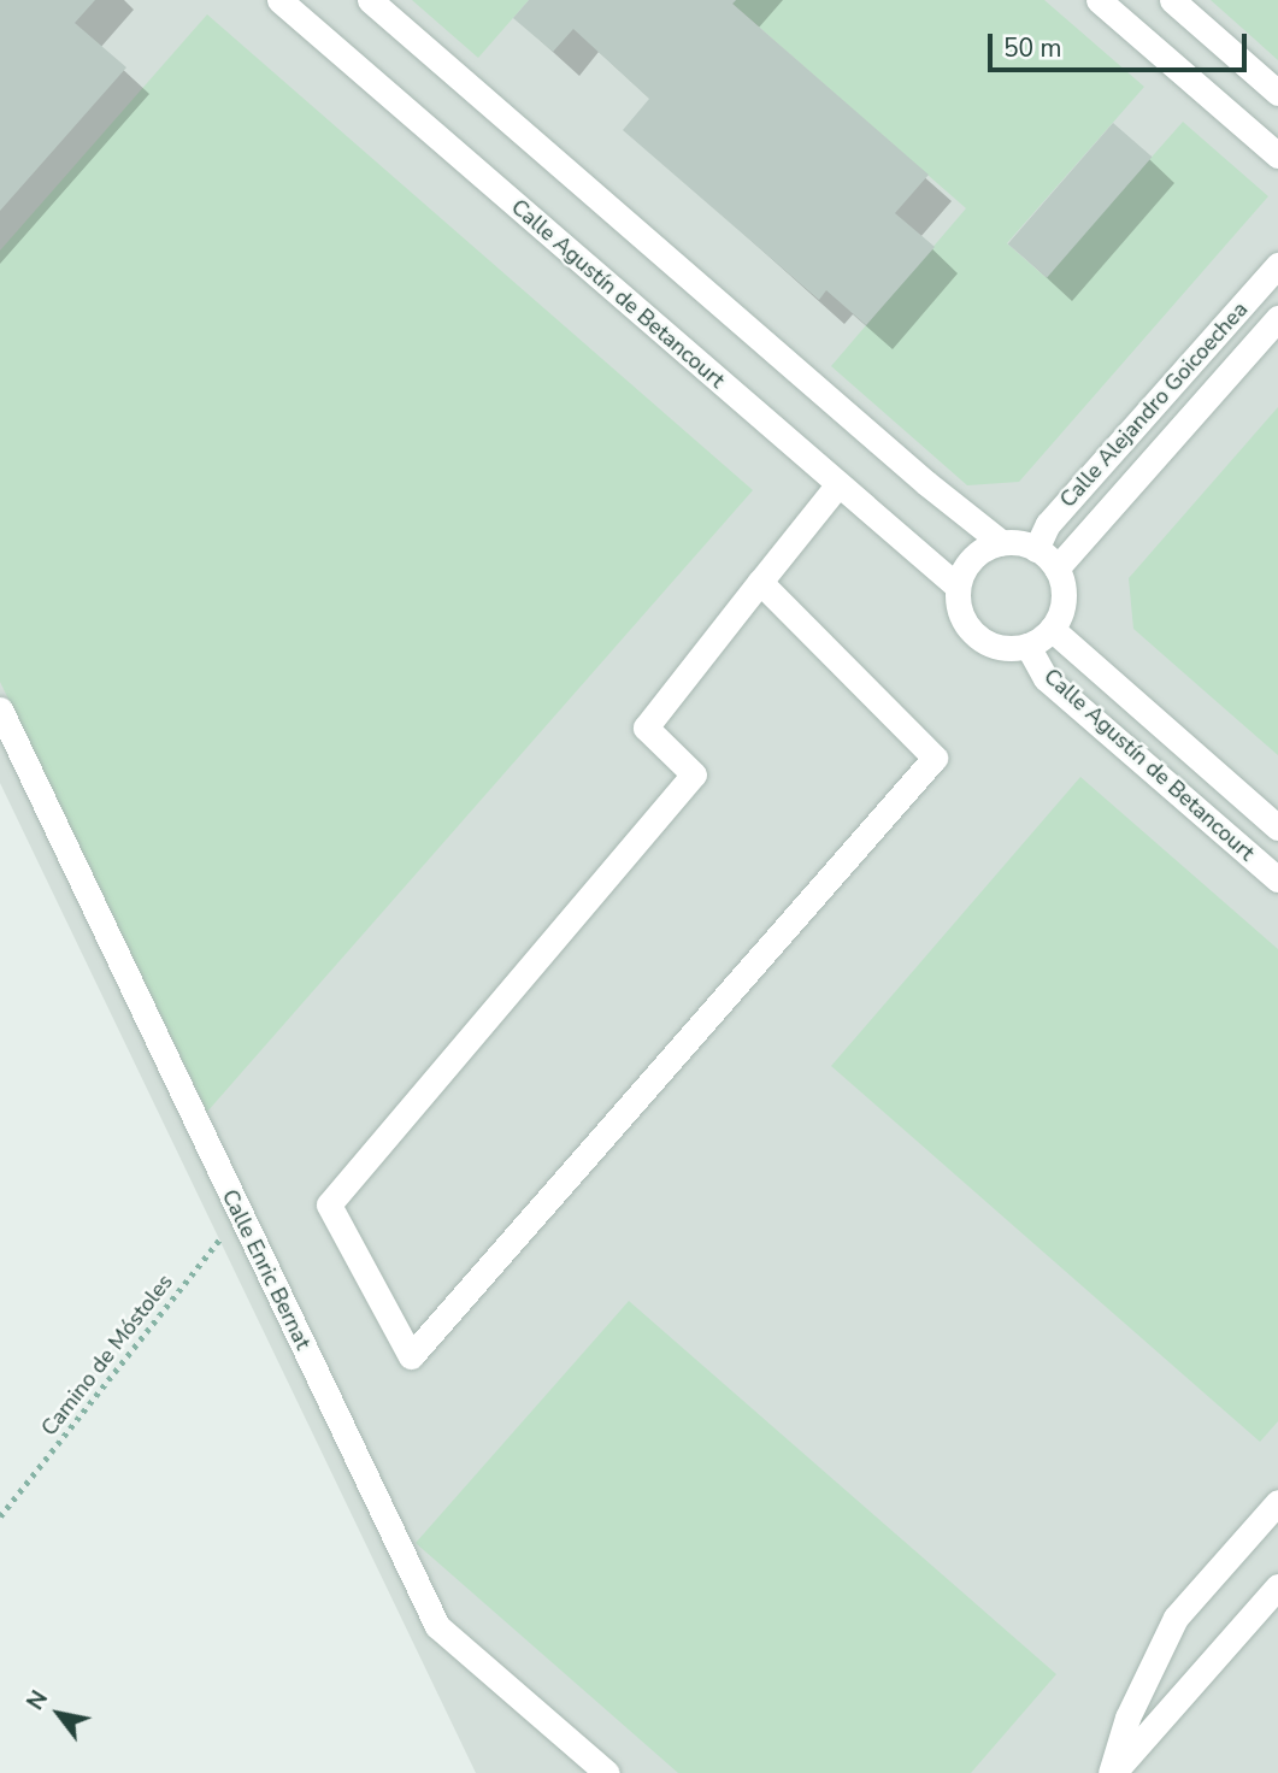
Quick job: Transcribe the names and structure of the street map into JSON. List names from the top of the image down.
{
  "streets": {
    "street": ["Calle Agustín de Betancourt", "Calle Alejandro Goicoechea", "Calle Enric Bernat"],
    "path": ["Camino de Móstoles"]
  },
  "crossings": [
    ["Calle Agustín de Betancourt", "Calle Alejandro Goicoechea"],
    ["Calle Enric Bernat", "Camino de Móstoles"]
  ],
  "scale_bar": "50 m",
  "north": "top left"
}
